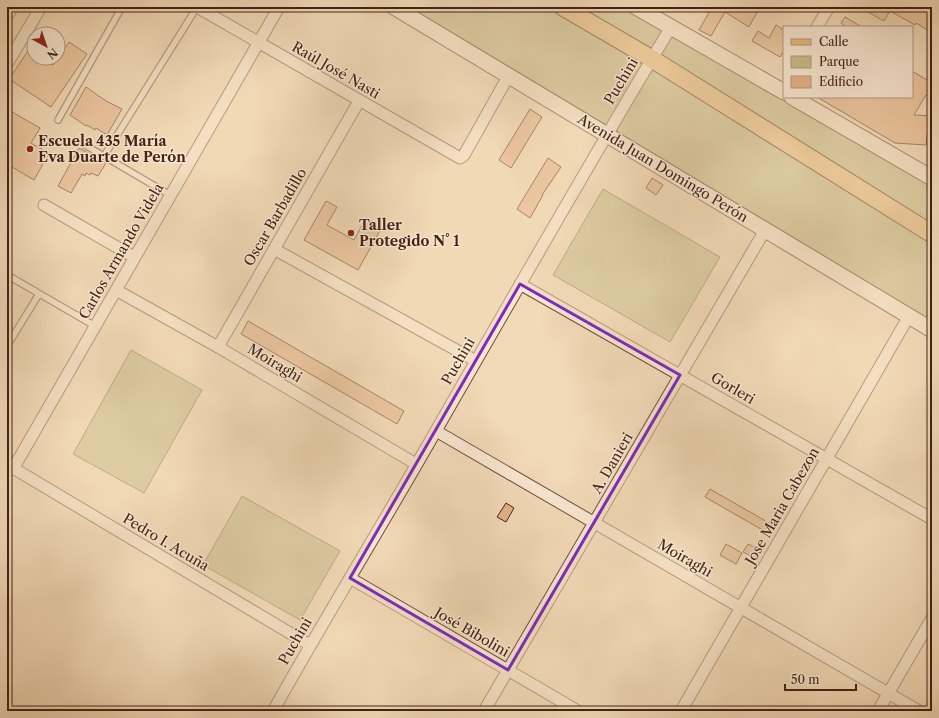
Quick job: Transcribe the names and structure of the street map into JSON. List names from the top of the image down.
{
  "streets": {
    "main road": ["Avenida Juan Domingo Perón"],
    "street": [
      "Raúl José Nasti",
      "Puchini",
      "Oscar Barbadillo",
      "Carlos Armando Videla",
      "Moiraghi",
      "Gorleri",
      "A. Danieri",
      "Jose Maria Cabezon",
      "Pedro I. Acuña",
      "José Bibolini"
    ]
  },
  "crossings": [
    ["Raúl José Nasti", "Avenida Juan Domingo Perón"],
    ["Raúl José Nasti", "Oscar Barbadillo"],
    ["Raúl José Nasti", "Carlos Armando Videla"],
    ["Puchini", "Avenida Juan Domingo Perón"],
    ["Puchini", "Moiraghi"],
    ["Puchini", "Gorleri"],
    ["Puchini", "Pedro I. Acuña"],
    ["Puchini", "José Bibolini"],
    ["Avenida Juan Domingo Perón", "A. Danieri"],
    ["Avenida Juan Domingo Perón", "Jose Maria Cabezon"],
    ["Oscar Barbadillo", "Moiraghi"],
    ["Carlos Armando Videla", "Moiraghi"],
    ["Carlos Armando Videla", "Pedro I. Acuña"],
    ["Moiraghi", "A. Danieri"],
    ["Moiraghi", "Jose Maria Cabezon"],
    ["Gorleri", "A. Danieri"],
    ["Gorleri", "Jose Maria Cabezon"],
    ["A. Danieri", "José Bibolini"]
  ],
  "places": ["Escuela 435 María Eva Duarte de Perón", "Taller Protegido N° 1"],
  "legend": ["Calle", "Parque", "Edificio"],
  "scale_bar": "50 m",
  "north": "bottom right"
}
